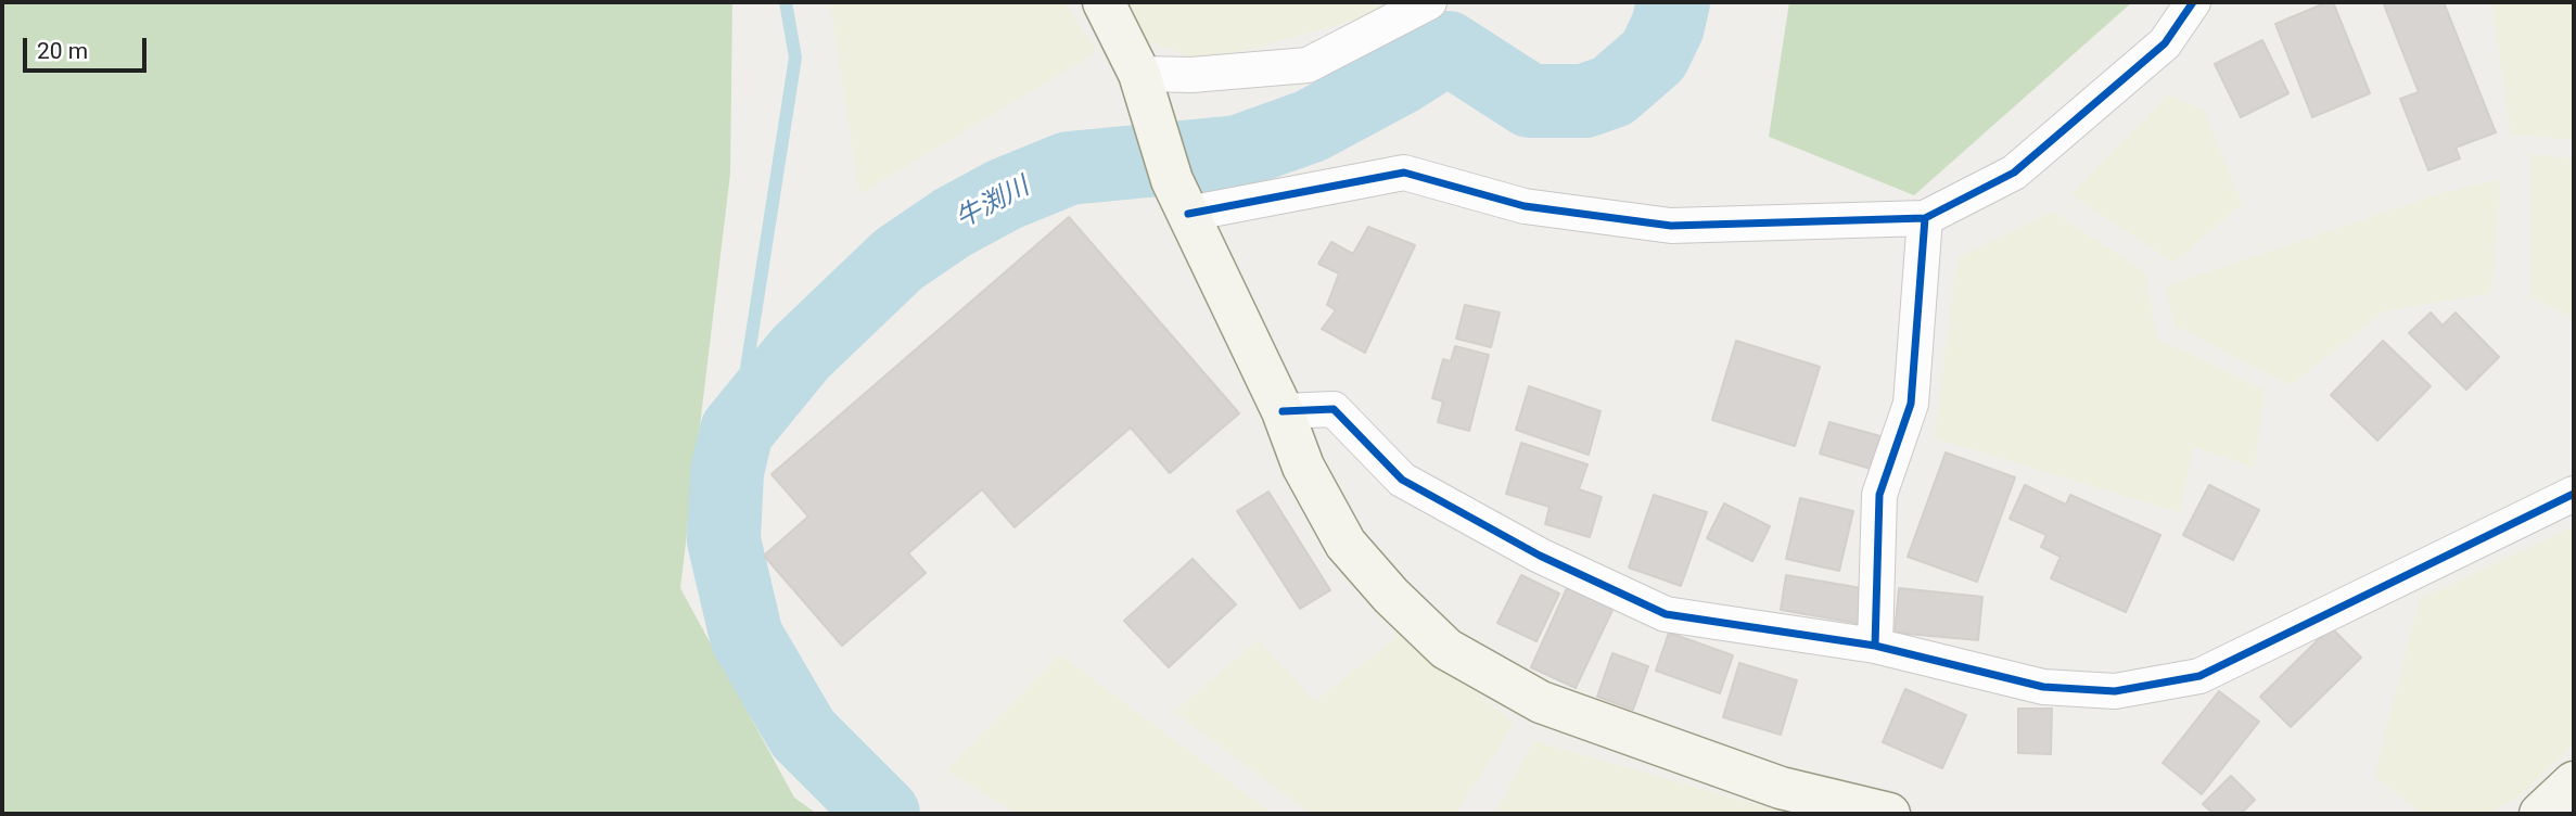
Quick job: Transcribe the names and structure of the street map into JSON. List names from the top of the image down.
{
  "water": ["牛渕川"],
  "scale_bar": "20 m"
}
